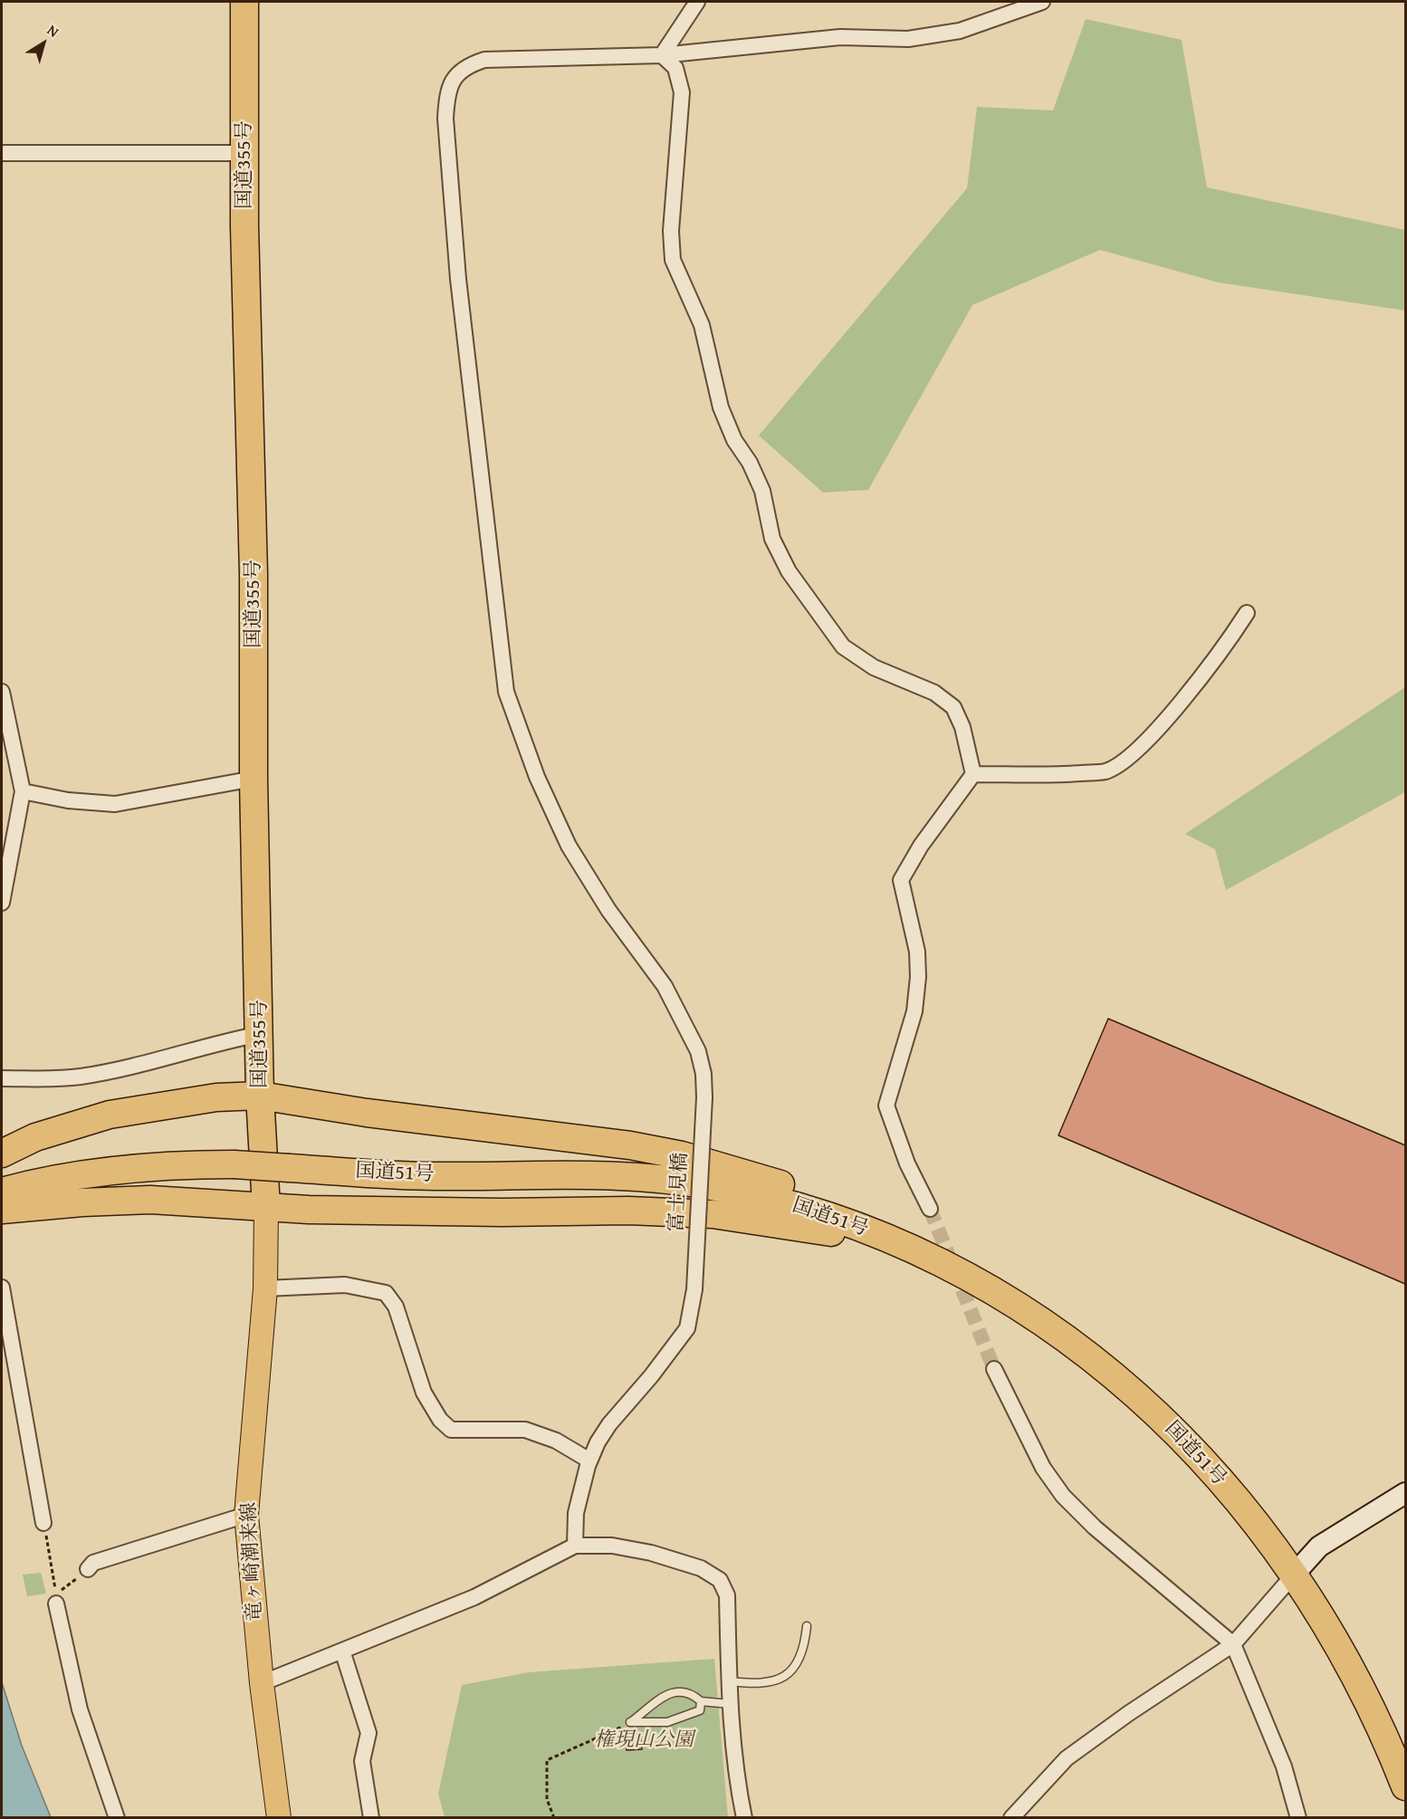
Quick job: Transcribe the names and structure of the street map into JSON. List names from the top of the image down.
{
  "streets": {
    "highway": ["国道355号", "国道51号"],
    "main road": ["竜ヶ崎潮来線"],
    "street": ["富士見橋"]
  },
  "crossings": [
    ["国道355号", "竜ヶ崎潮来線"]
  ],
  "parks": ["権現山公園"],
  "north": "top right"
}
